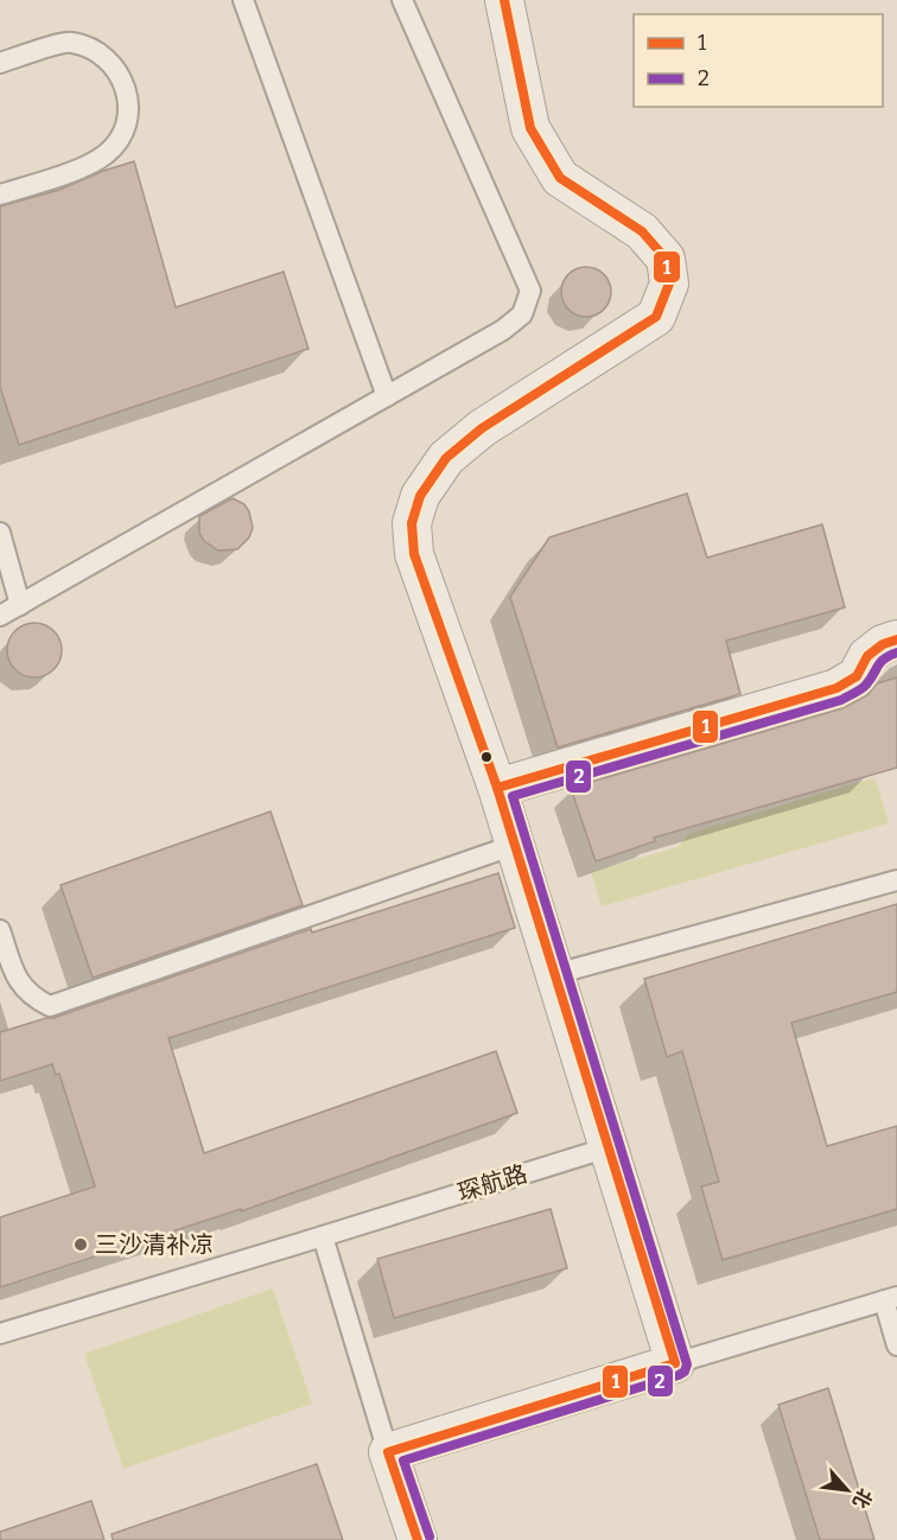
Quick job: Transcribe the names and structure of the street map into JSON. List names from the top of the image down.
{
  "streets": {
    "lane": ["琛航路"]
  },
  "places": ["三沙清补凉"],
  "lines": ["transit line 1", "transit line 2"],
  "legend": ["1", "2"],
  "north": "bottom right"
}
